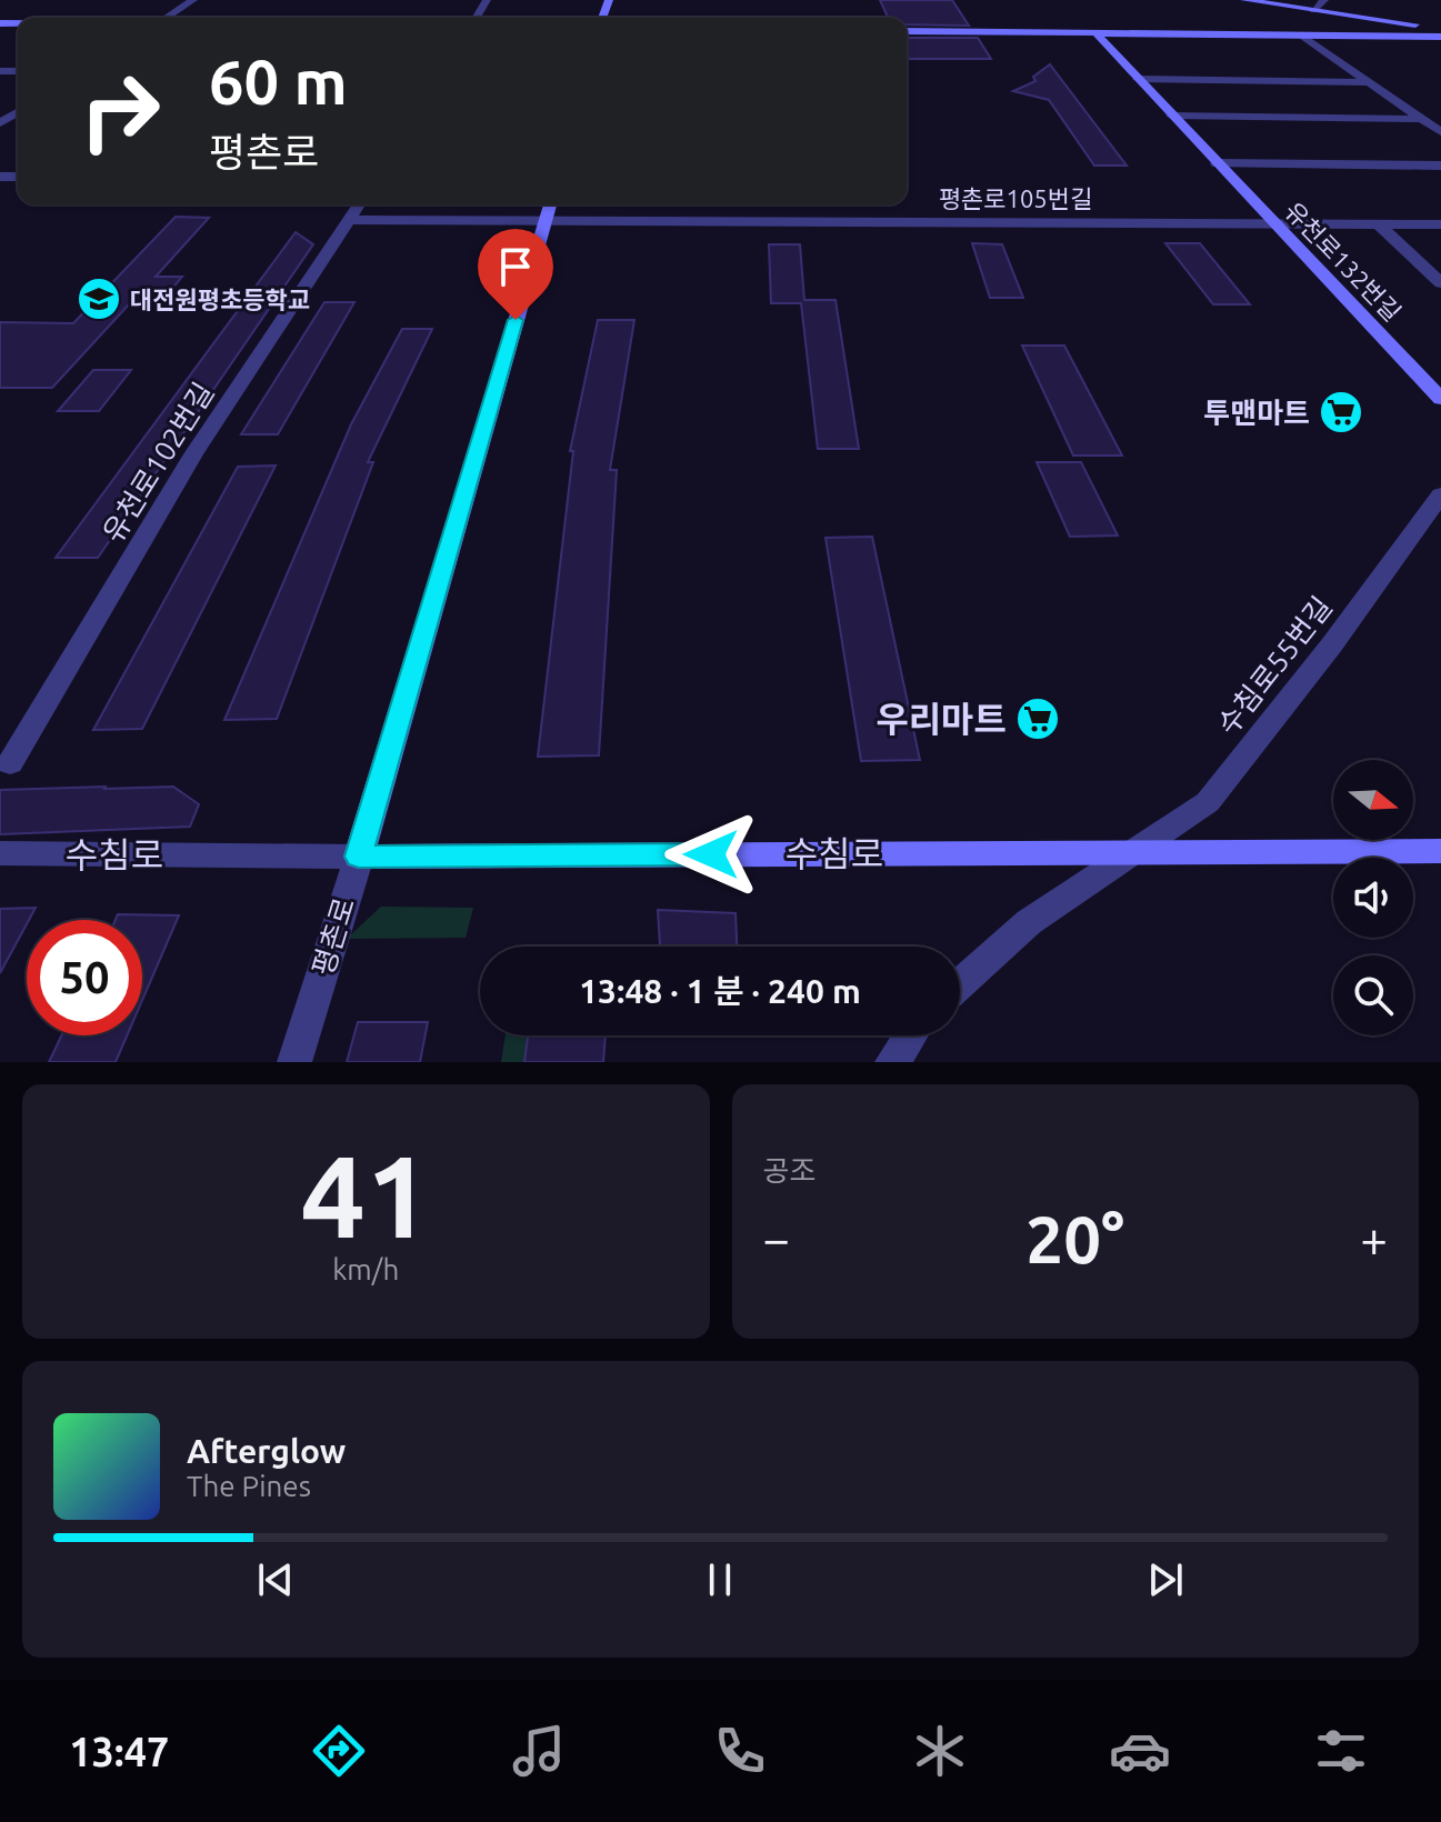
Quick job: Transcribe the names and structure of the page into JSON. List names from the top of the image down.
{
  "streets": {
    "main road": ["유천로132번길", "수침로", "평촌로"],
    "street": ["평촌로105번길", "유천로102번길", "수침로55번길"]
  },
  "crossings": [
    ["평촌로105번길", "유천로132번길"],
    ["평촌로105번길", "유천로102번길"],
    ["평촌로105번길", "평촌로"],
    ["수침로55번길", "수침로"],
    ["수침로", "평촌로"]
  ],
  "places": {
    "school or university": ["대전원평초등학교"],
    "supermarket": ["투맨마트", "우리마트"]
  },
  "north": "right",
  "page": {
    "turn": ["60 m", "평촌로"],
    "limit": "50",
    "trip": "13:48 · 1 분 · 240 m",
    "tile": [
      ["41", "km/h"],
      "공조"
    ],
    "heat": ["−", "20°", "+"],
    "song": ["Afterglow", "The Pines"],
    "tabs": "13:47"
  }
}
